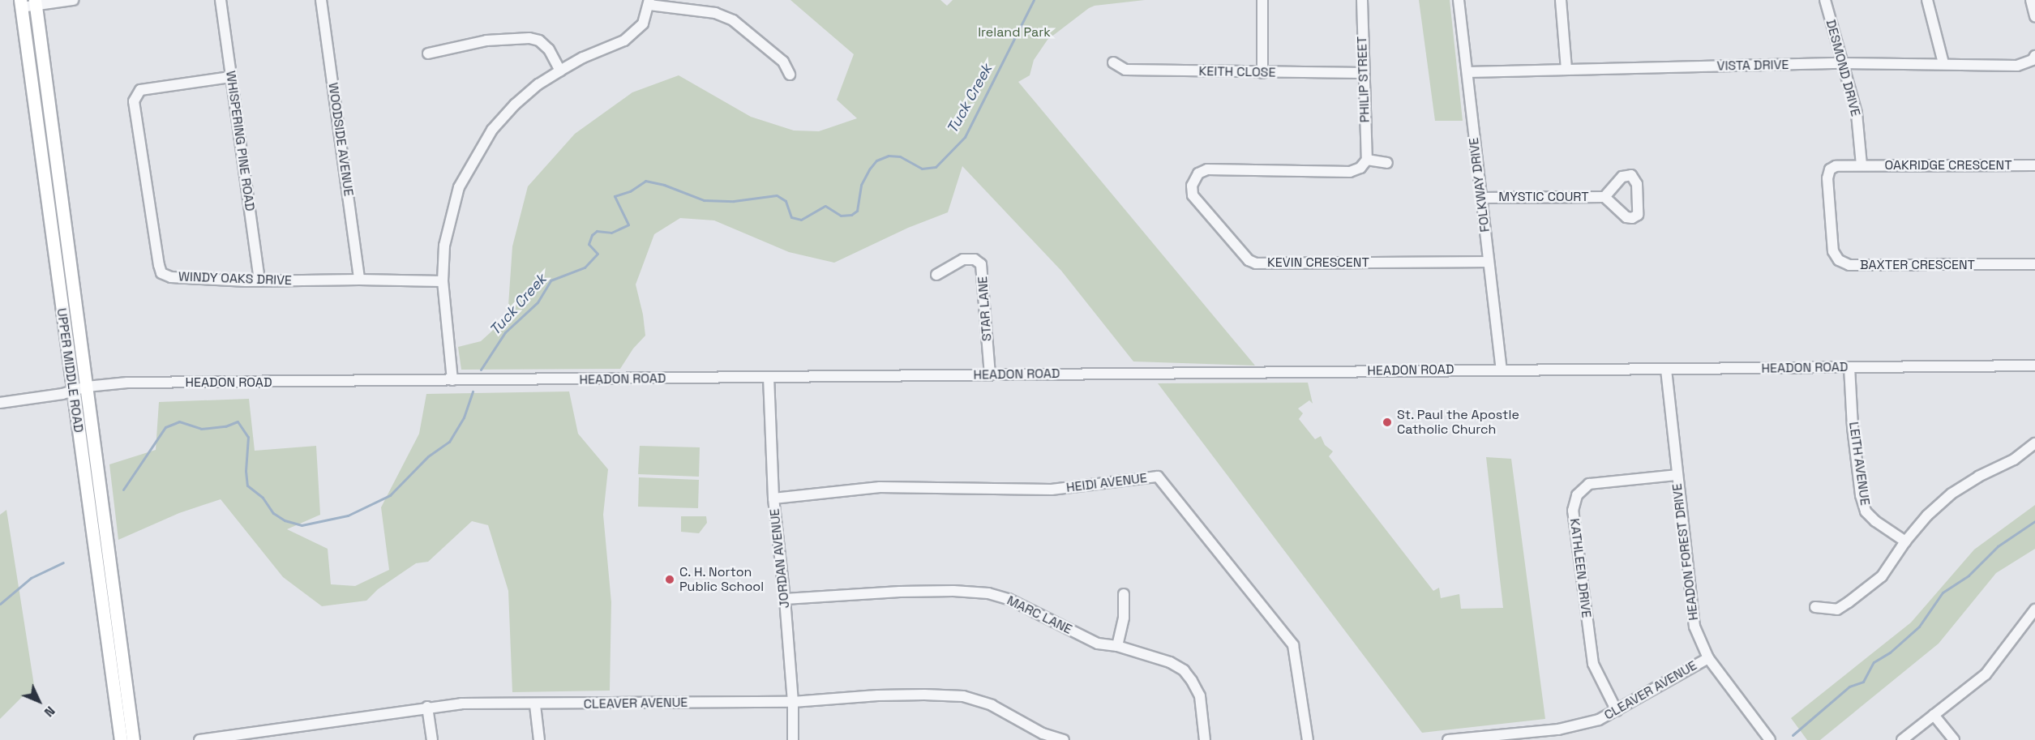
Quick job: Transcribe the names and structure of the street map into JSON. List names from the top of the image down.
{
  "streets": {
    "main road": ["UPPER MIDDLE ROAD"],
    "street": [
      "VISTA DRIVE",
      "DESMOND DRIVE",
      "KEITH CLOSE",
      "PHILIP STREET",
      "WOODSIDE AVENUE",
      "WHISPERING PINE ROAD",
      "OAKRIDGE CRESCENT",
      "FOLKWAY DRIVE",
      "MYSTIC COURT",
      "KEVIN CRESCENT",
      "BAXTER CRESCENT",
      "WINDY OAKS DRIVE",
      "STAR LANE",
      "HEADON ROAD",
      "LEITH AVENUE",
      "HEIDI AVENUE",
      "HEADON FOREST DRIVE",
      "JORDAN AVENUE",
      "KATHLEEN DRIVE",
      "MARC LANE",
      "CLEAVER AVENUE"
    ]
  },
  "crossings": [
    ["VISTA DRIVE", "DESMOND DRIVE"],
    ["VISTA DRIVE", "FOLKWAY DRIVE"],
    ["DESMOND DRIVE", "OAKRIDGE CRESCENT"],
    ["DESMOND DRIVE", "BAXTER CRESCENT"],
    ["KEITH CLOSE", "PHILIP STREET"],
    ["PHILIP STREET", "KEVIN CRESCENT"],
    ["WOODSIDE AVENUE", "WINDY OAKS DRIVE"],
    ["WHISPERING PINE ROAD", "WINDY OAKS DRIVE"],
    ["OAKRIDGE CRESCENT", "BAXTER CRESCENT"],
    ["FOLKWAY DRIVE", "MYSTIC COURT"],
    ["FOLKWAY DRIVE", "KEVIN CRESCENT"],
    ["FOLKWAY DRIVE", "HEADON ROAD"],
    ["STAR LANE", "HEADON ROAD"],
    ["HEADON ROAD", "UPPER MIDDLE ROAD"],
    ["HEADON ROAD", "LEITH AVENUE"],
    ["HEADON ROAD", "HEADON FOREST DRIVE"],
    ["HEADON ROAD", "JORDAN AVENUE"],
    ["HEIDI AVENUE", "JORDAN AVENUE"],
    ["HEADON FOREST DRIVE", "KATHLEEN DRIVE"],
    ["HEADON FOREST DRIVE", "CLEAVER AVENUE"],
    ["JORDAN AVENUE", "MARC LANE"],
    ["JORDAN AVENUE", "CLEAVER AVENUE"],
    ["KATHLEEN DRIVE", "CLEAVER AVENUE"]
  ],
  "water": ["Tuck Creek"],
  "parks": ["Ireland Park"],
  "places": ["St. Paul the Apostle Catholic Church", "C. H. Norton Public School"],
  "north": "bottom right"
}
